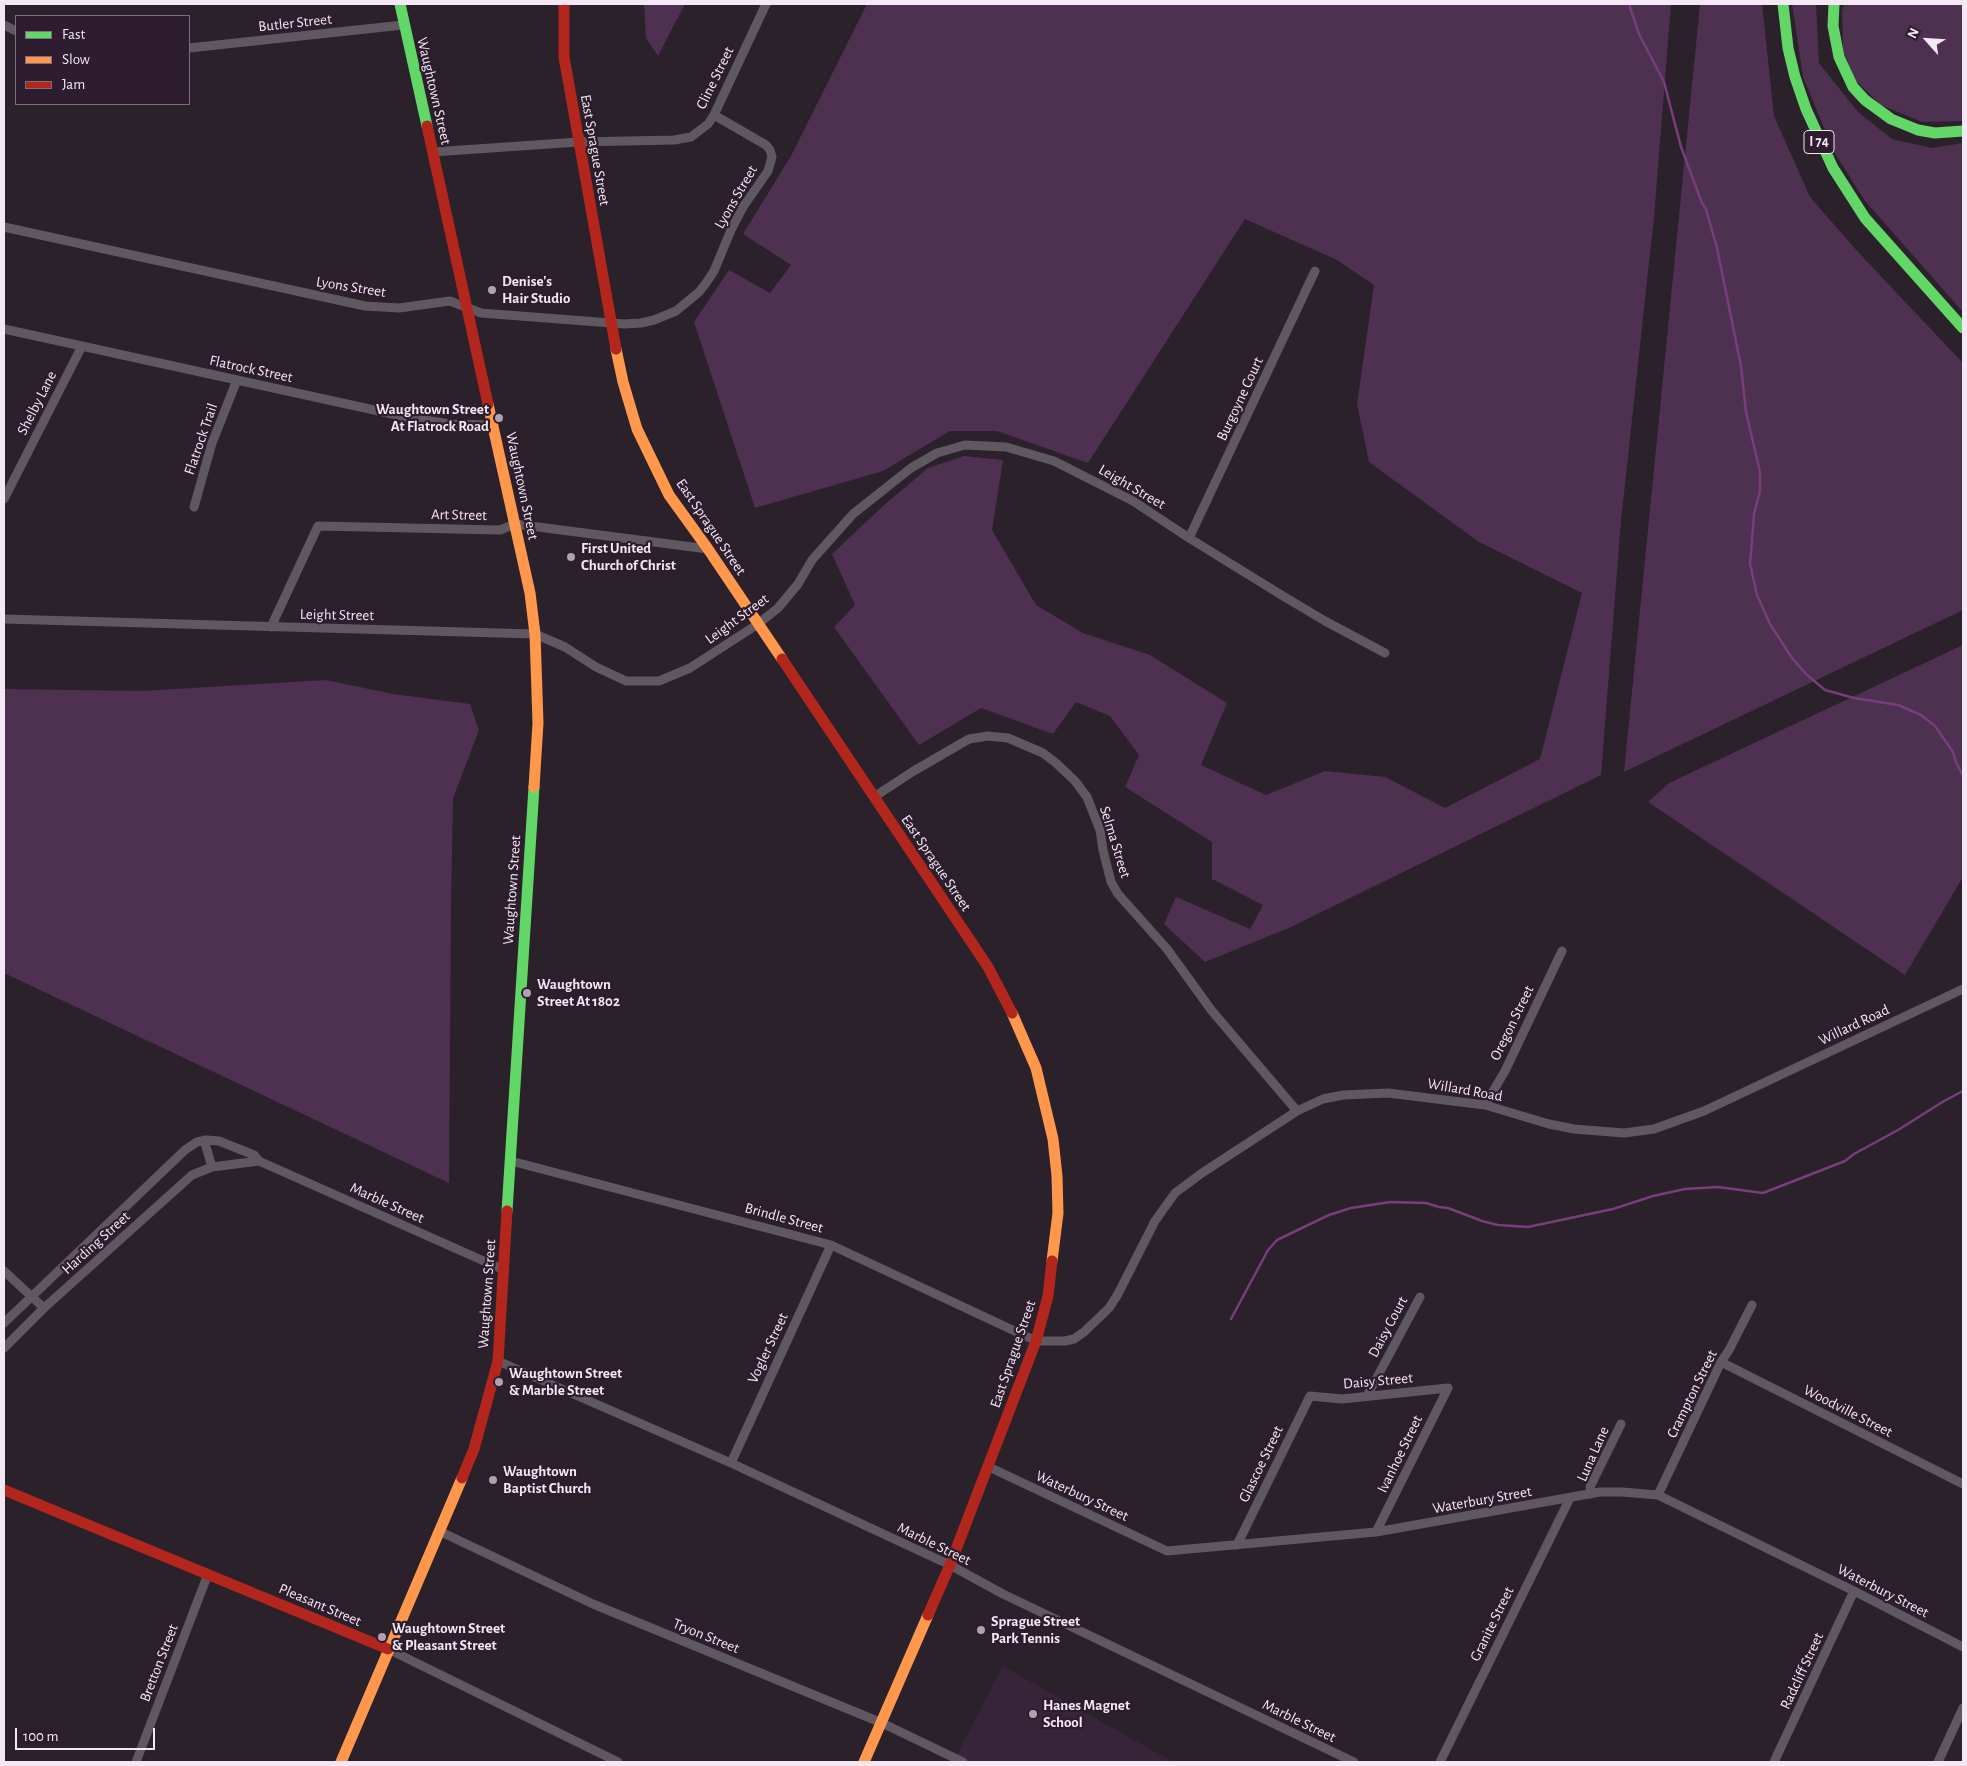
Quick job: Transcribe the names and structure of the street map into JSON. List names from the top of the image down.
{
  "streets": {
    "main road": [
      "Waughtown Street",
      "I 74",
      "East Sprague Street",
      "Pleasant Street"
    ],
    "street": [
      "Butler Street",
      "Cline Street",
      "Lyons Street",
      "Flatrock Street",
      "Burgoyne Court",
      "Shelby Lane",
      "Flatrock Trail",
      "Leight Street",
      "Art Street",
      "Selma Street",
      "Oregon Street",
      "Willard Road",
      "Marble Street",
      "Brindle Street",
      "Harding Street",
      "Daisy Court",
      "Vogler Street",
      "Daisy Street",
      "Crampton Street",
      "Woodville Street",
      "Ivanhoe Street",
      "Luna Lane",
      "Glascoe Street",
      "Waterbury Street",
      "Granite Street",
      "Tryon Street",
      "Bretton Street",
      "Radcliff Street"
    ]
  },
  "crossings": [
    ["Butler Street", "Waughtown Street"],
    ["Cline Street", "Waughtown Street"],
    ["Cline Street", "East Sprague Street"],
    ["Cline Street", "Lyons Street"],
    ["Waughtown Street", "Lyons Street"],
    ["Waughtown Street", "Flatrock Street"],
    ["Waughtown Street", "Leight Street"],
    ["Waughtown Street", "Art Street"],
    ["Waughtown Street", "Marble Street"],
    ["Waughtown Street", "Brindle Street"],
    ["Waughtown Street", "Pleasant Street"],
    ["Waughtown Street", "Tryon Street"],
    ["East Sprague Street", "Lyons Street"],
    ["East Sprague Street", "Leight Street"],
    ["East Sprague Street", "Art Street"],
    ["East Sprague Street", "Selma Street"],
    ["East Sprague Street", "Willard Road"],
    ["East Sprague Street", "Marble Street"],
    ["East Sprague Street", "Brindle Street"],
    ["East Sprague Street", "Waterbury Street"],
    ["East Sprague Street", "Tryon Street"],
    ["Flatrock Street", "Shelby Lane"],
    ["Flatrock Street", "Flatrock Trail"],
    ["Burgoyne Court", "Leight Street"],
    ["Leight Street", "Art Street"],
    ["Selma Street", "Willard Road"],
    ["Oregon Street", "Willard Road"],
    ["Willard Road", "Brindle Street"],
    ["Marble Street", "Harding Street"],
    ["Marble Street", "Vogler Street"],
    ["Brindle Street", "Vogler Street"],
    ["Daisy Court", "Daisy Street"],
    ["Daisy Street", "Ivanhoe Street"],
    ["Daisy Street", "Glascoe Street"],
    ["Crampton Street", "Woodville Street"],
    ["Crampton Street", "Waterbury Street"],
    ["Ivanhoe Street", "Waterbury Street"],
    ["Luna Lane", "Waterbury Street"],
    ["Glascoe Street", "Waterbury Street"],
    ["Waterbury Street", "Granite Street"],
    ["Waterbury Street", "Radcliff Street"],
    ["Pleasant Street", "Bretton Street"]
  ],
  "places": [
    "Denise's Hair Studio",
    "Waughtown Street At Flatrock Road",
    "First United Church of Christ",
    "Waughtown Street At 1802",
    "Waughtown Street & Marble Street",
    "Waughtown Baptist Church",
    "Sprague Street Park Tennis",
    "Waughtown Street & Pleasant Street",
    "Hanes Magnet School"
  ],
  "legend": ["Fast", "Slow", "Jam"],
  "scale_bar": "100 m",
  "north": "top left"
}
